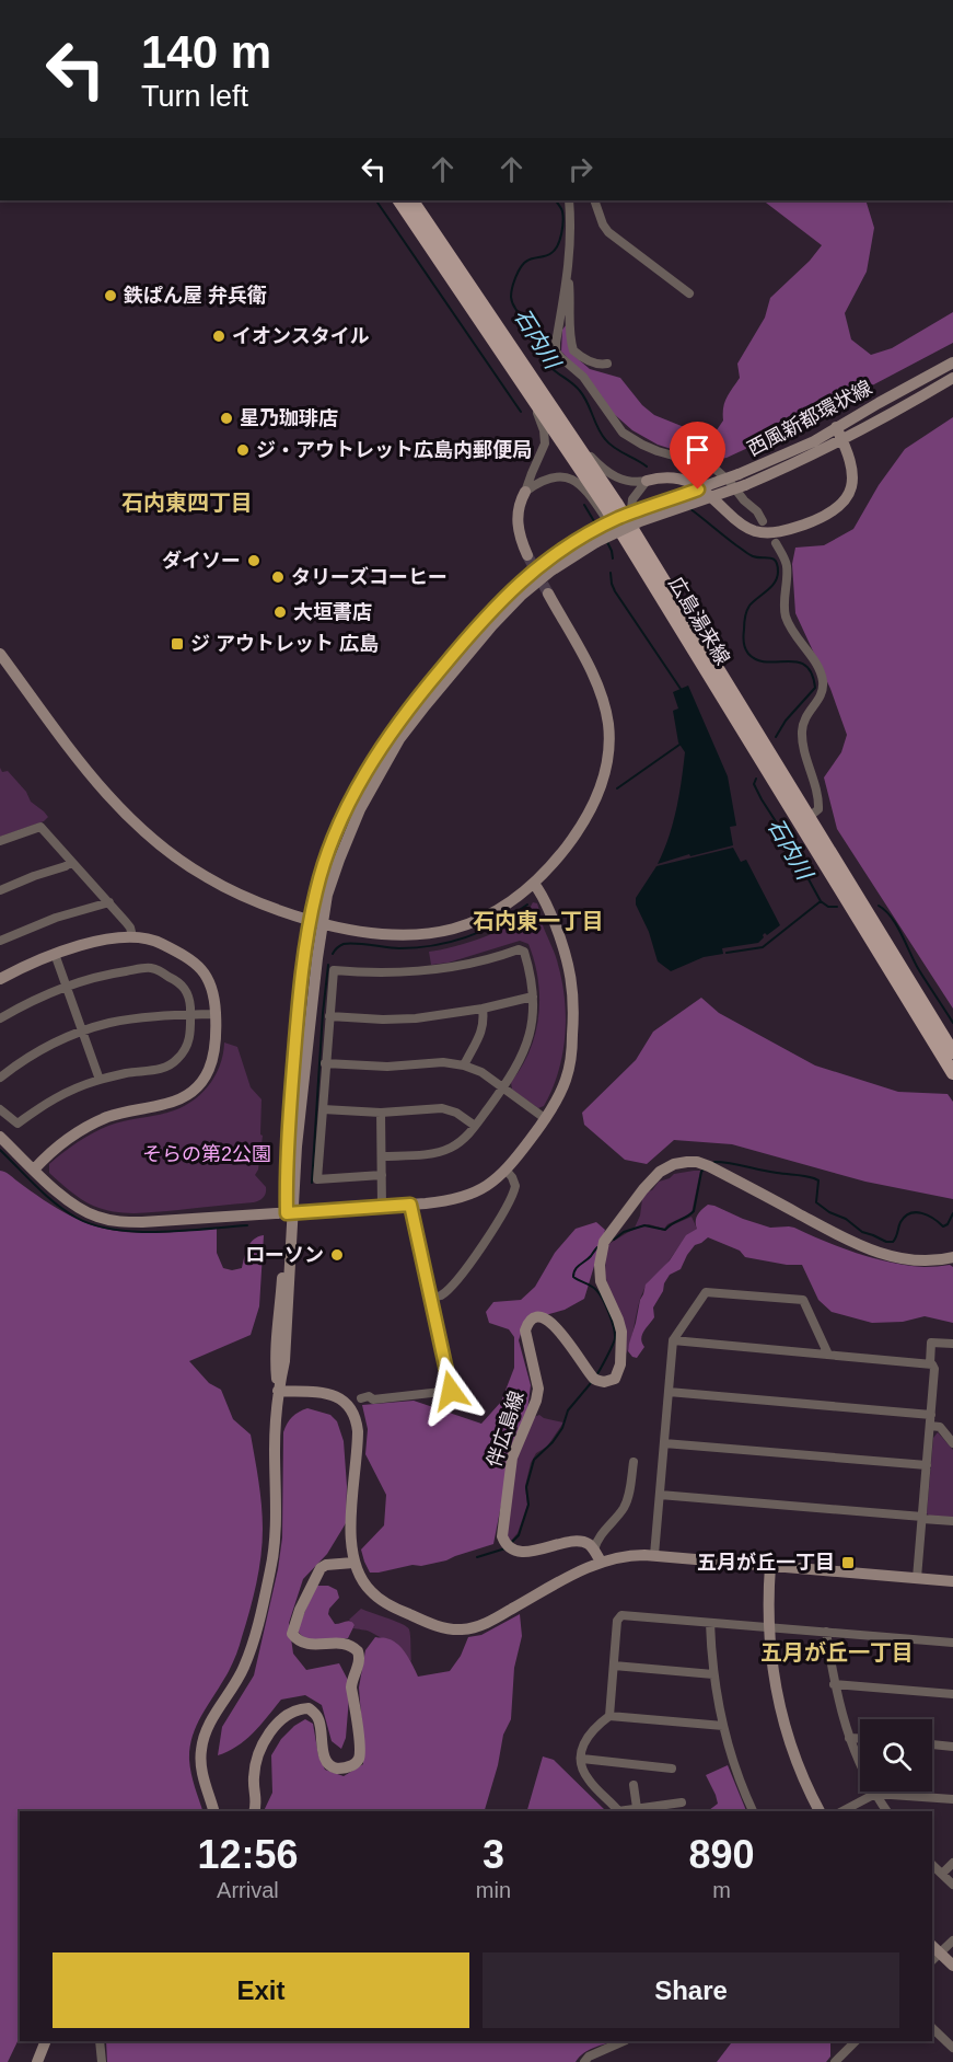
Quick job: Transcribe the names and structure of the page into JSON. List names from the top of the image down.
{
  "streets": {
    "main road": ["広島湯来線"],
    "street": ["西風新都環状線", "伴広島線"]
  },
  "districts": ["石内東四丁目", "石内東一丁目", "五月が丘一丁目"],
  "water": ["石内川"],
  "parks": ["そらの第2公園"],
  "places": {
    "other": [
      "鉄ぱん屋 弁兵衛",
      "イオンスタイル",
      "星乃珈琲店",
      "ジ・アウトレット広島内郵便局",
      "ダイソー",
      "タリーズコーヒー",
      "大垣書店",
      "ローソン"
    ],
    "transit": ["ジ アウトレット 広島", "五月が丘一丁目"]
  },
  "page": {
    "turn": ["140 m", "Turn left"],
    "eta": [
      "12:56",
      "Arrival",
      "3",
      "min",
      "890",
      "m"
    ],
    "buttons": ["Exit", "Share"]
  }
}
